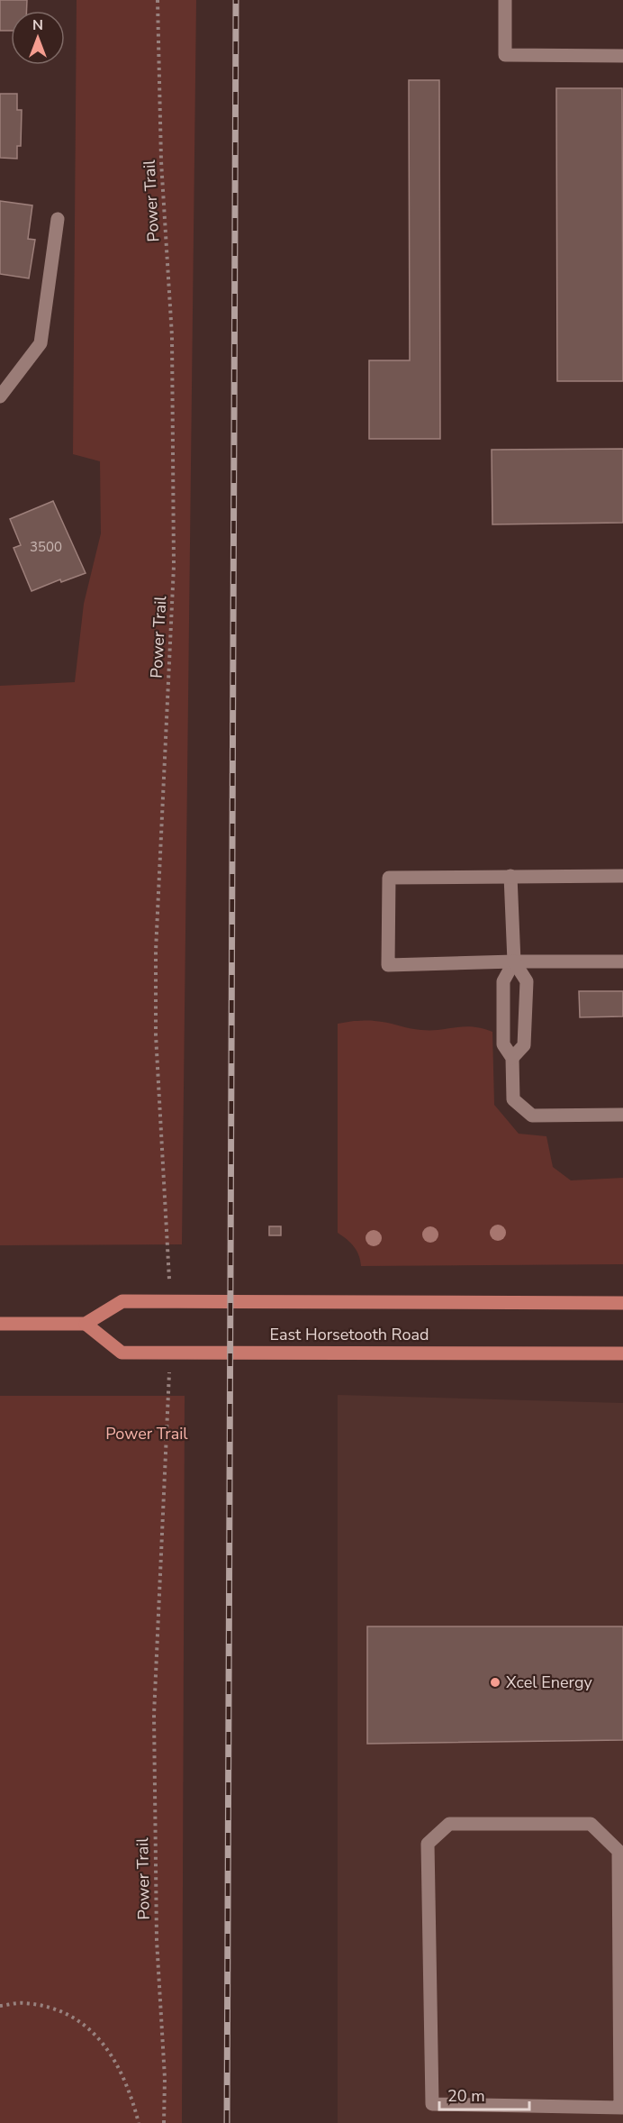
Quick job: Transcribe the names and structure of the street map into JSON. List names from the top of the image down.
{
  "streets": {
    "main road": ["East Horsetooth Road"],
    "path": ["Power Trail"]
  },
  "parks": ["Power Trail"],
  "places": ["Xcel Energy"],
  "house_numbers": ["3500"],
  "scale_bar": "20 m",
  "north": "top"
}
